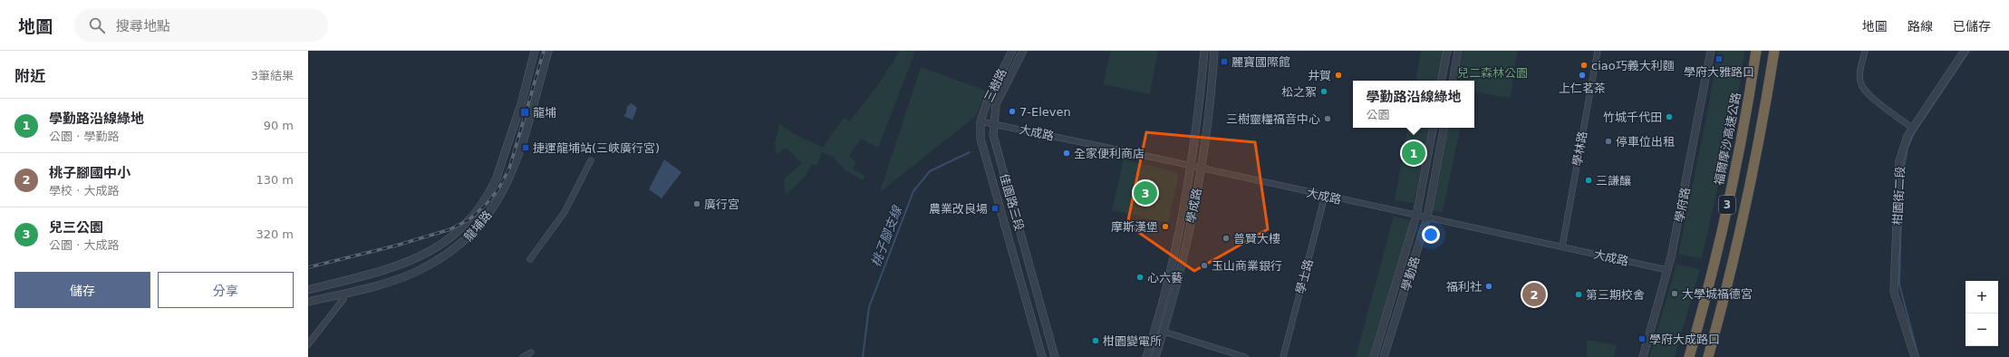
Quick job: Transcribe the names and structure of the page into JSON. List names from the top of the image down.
{
  "streets": {
    "highway": ["福爾摩沙高速公路", "3"],
    "street": [
      "三樹路",
      "大成路",
      "學林路",
      "柑園街二段",
      "佳園路三段",
      "學府路",
      "學成路",
      "龍埔路",
      "學勤路",
      "學士路"
    ]
  },
  "crossings": [
    ["三樹路", "大成路"],
    ["三樹路", "佳園路三段"],
    ["大成路", "學林路"],
    ["大成路", "佳園路三段"],
    ["大成路", "學府路"],
    ["大成路", "學成路"],
    ["大成路", "學勤路"],
    ["大成路", "學士路"]
  ],
  "water": ["桃子腳支線"],
  "parks": ["兒二森林公園"],
  "places": {
    "transit": [
      "學府大雅路口",
      "麗寶國際館",
      "龍埔",
      "捷運龍埔站(三峽廣行宮)",
      "農業改良場",
      "學府大成路口"
    ],
    "other": [
      "ciao巧義大利麵",
      "井賀",
      "上仁茗茶",
      "松之絮",
      "7-Eleven",
      "竹城千代田",
      "三樹靈糧福音中心",
      "停車位出租",
      "全家便利商店",
      "三謙釀",
      "廣行宮",
      "摩斯漢堡",
      "普賢大樓",
      "玉山商業銀行",
      "心六藝",
      "福利社",
      "大學城福德宮",
      "第三期校舍",
      "柑園變電所"
    ]
  },
  "page": {
    "header": "地圖",
    "search": "搜尋地點",
    "nav": ["地圖", "路線", "已儲存"],
    "heading": ["附近", "3筆結果"],
    "popup": ["學勤路沿線綠地", "公園"],
    "list": [
      {
        "mark": "1",
        "name": "學勤路沿線綠地",
        "note": "公園 · 學勤路",
        "value": "90 m"
      },
      {
        "mark": "2",
        "name": "桃子腳國中小",
        "note": "學校 · 大成路",
        "value": "130 m"
      },
      {
        "mark": "3",
        "name": "兒三公園",
        "note": "公園 · 大成路",
        "value": "320 m"
      }
    ],
    "pins": ["1", "3", "2"],
    "buttons": ["儲存", "分享"],
    "map_buttons": ["+", "−"]
  }
}
